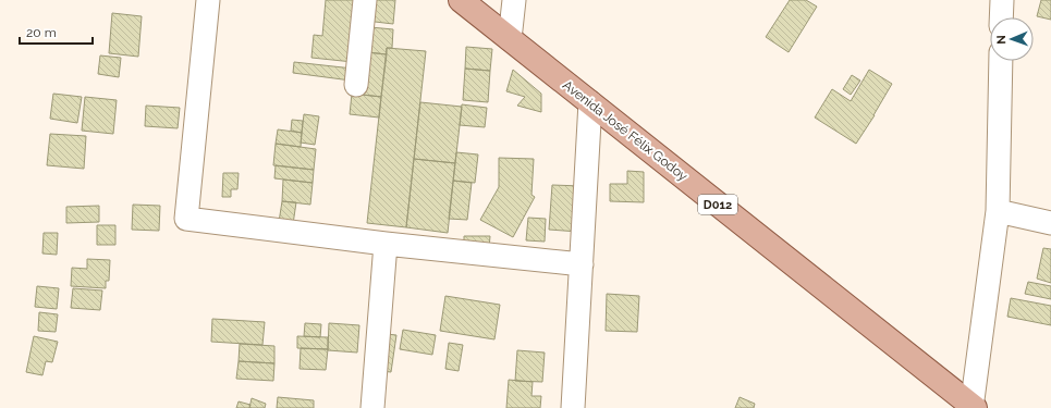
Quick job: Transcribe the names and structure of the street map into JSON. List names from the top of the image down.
{
  "streets": {
    "main road": ["Avenida José Félix Godoy", "D012"]
  },
  "scale_bar": "20 m",
  "north": "left"
}
